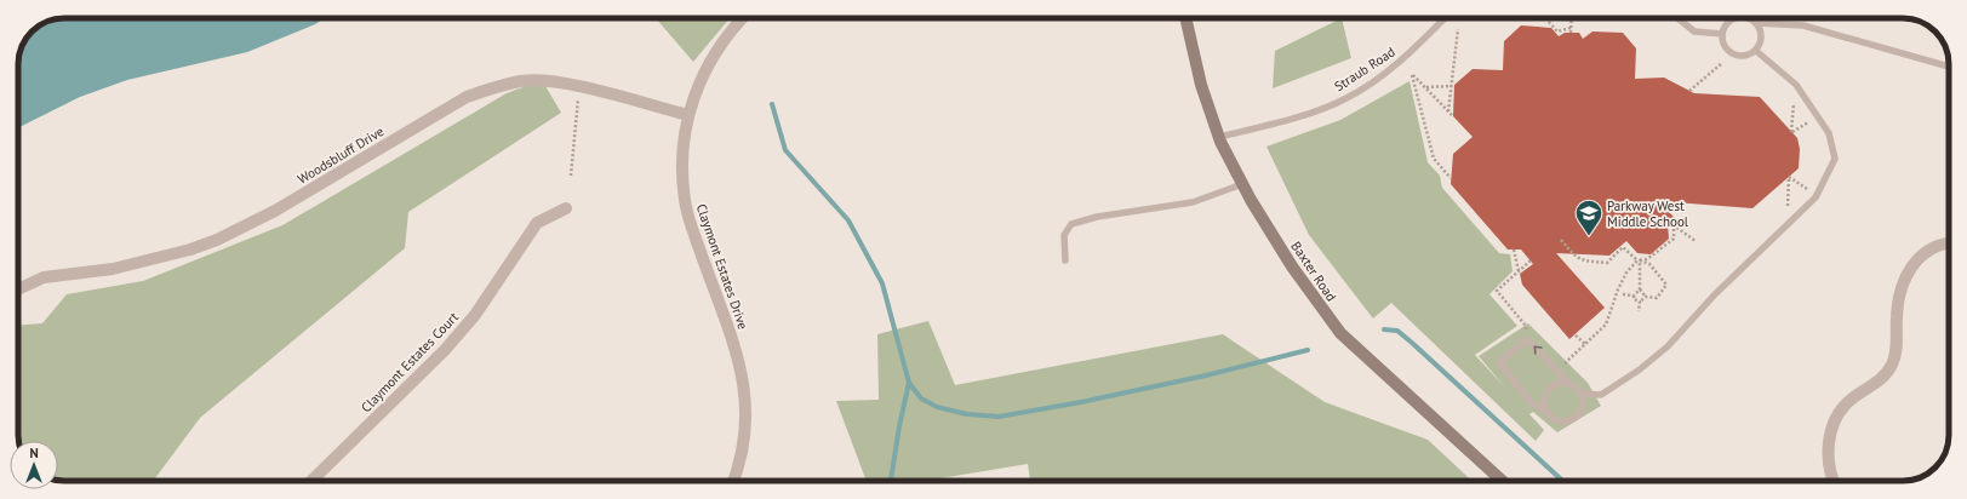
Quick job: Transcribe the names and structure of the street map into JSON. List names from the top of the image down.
{
  "streets": {
    "main road": ["Baxter Road"],
    "street": ["Woodsbluff Drive", "Claymont Estates Drive", "Claymont Estates Court"],
    "lane": ["Straub Road"]
  },
  "crossings": [
    ["Straub Road", "Baxter Road"],
    ["Woodsbluff Drive", "Claymont Estates Drive"]
  ],
  "places": {
    "school or university": ["Parkway West Middle School"]
  },
  "north": "top"
}
